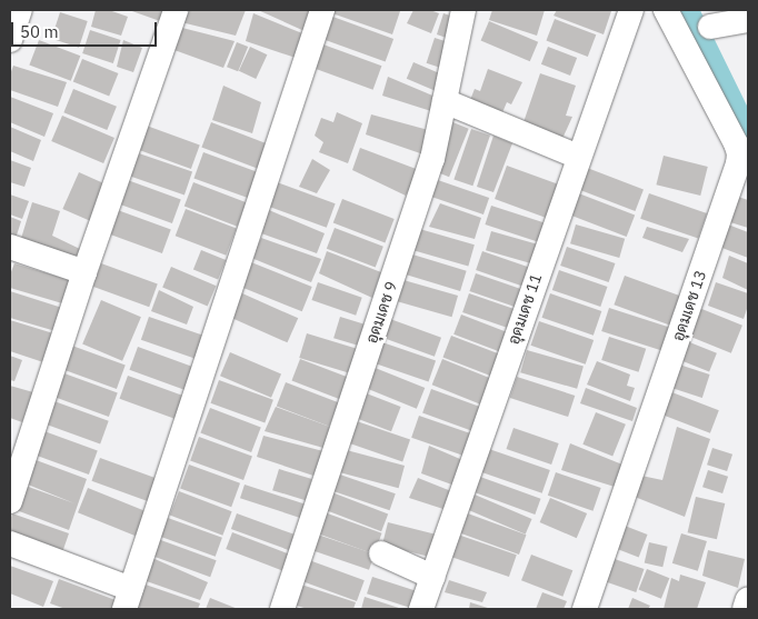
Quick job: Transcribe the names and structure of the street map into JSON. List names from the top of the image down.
{
  "streets": {
    "street": ["อุดมเดช 13", "อุดมเดช 11", "อุดมเดช 9"]
  },
  "scale_bar": "50 m"
}
